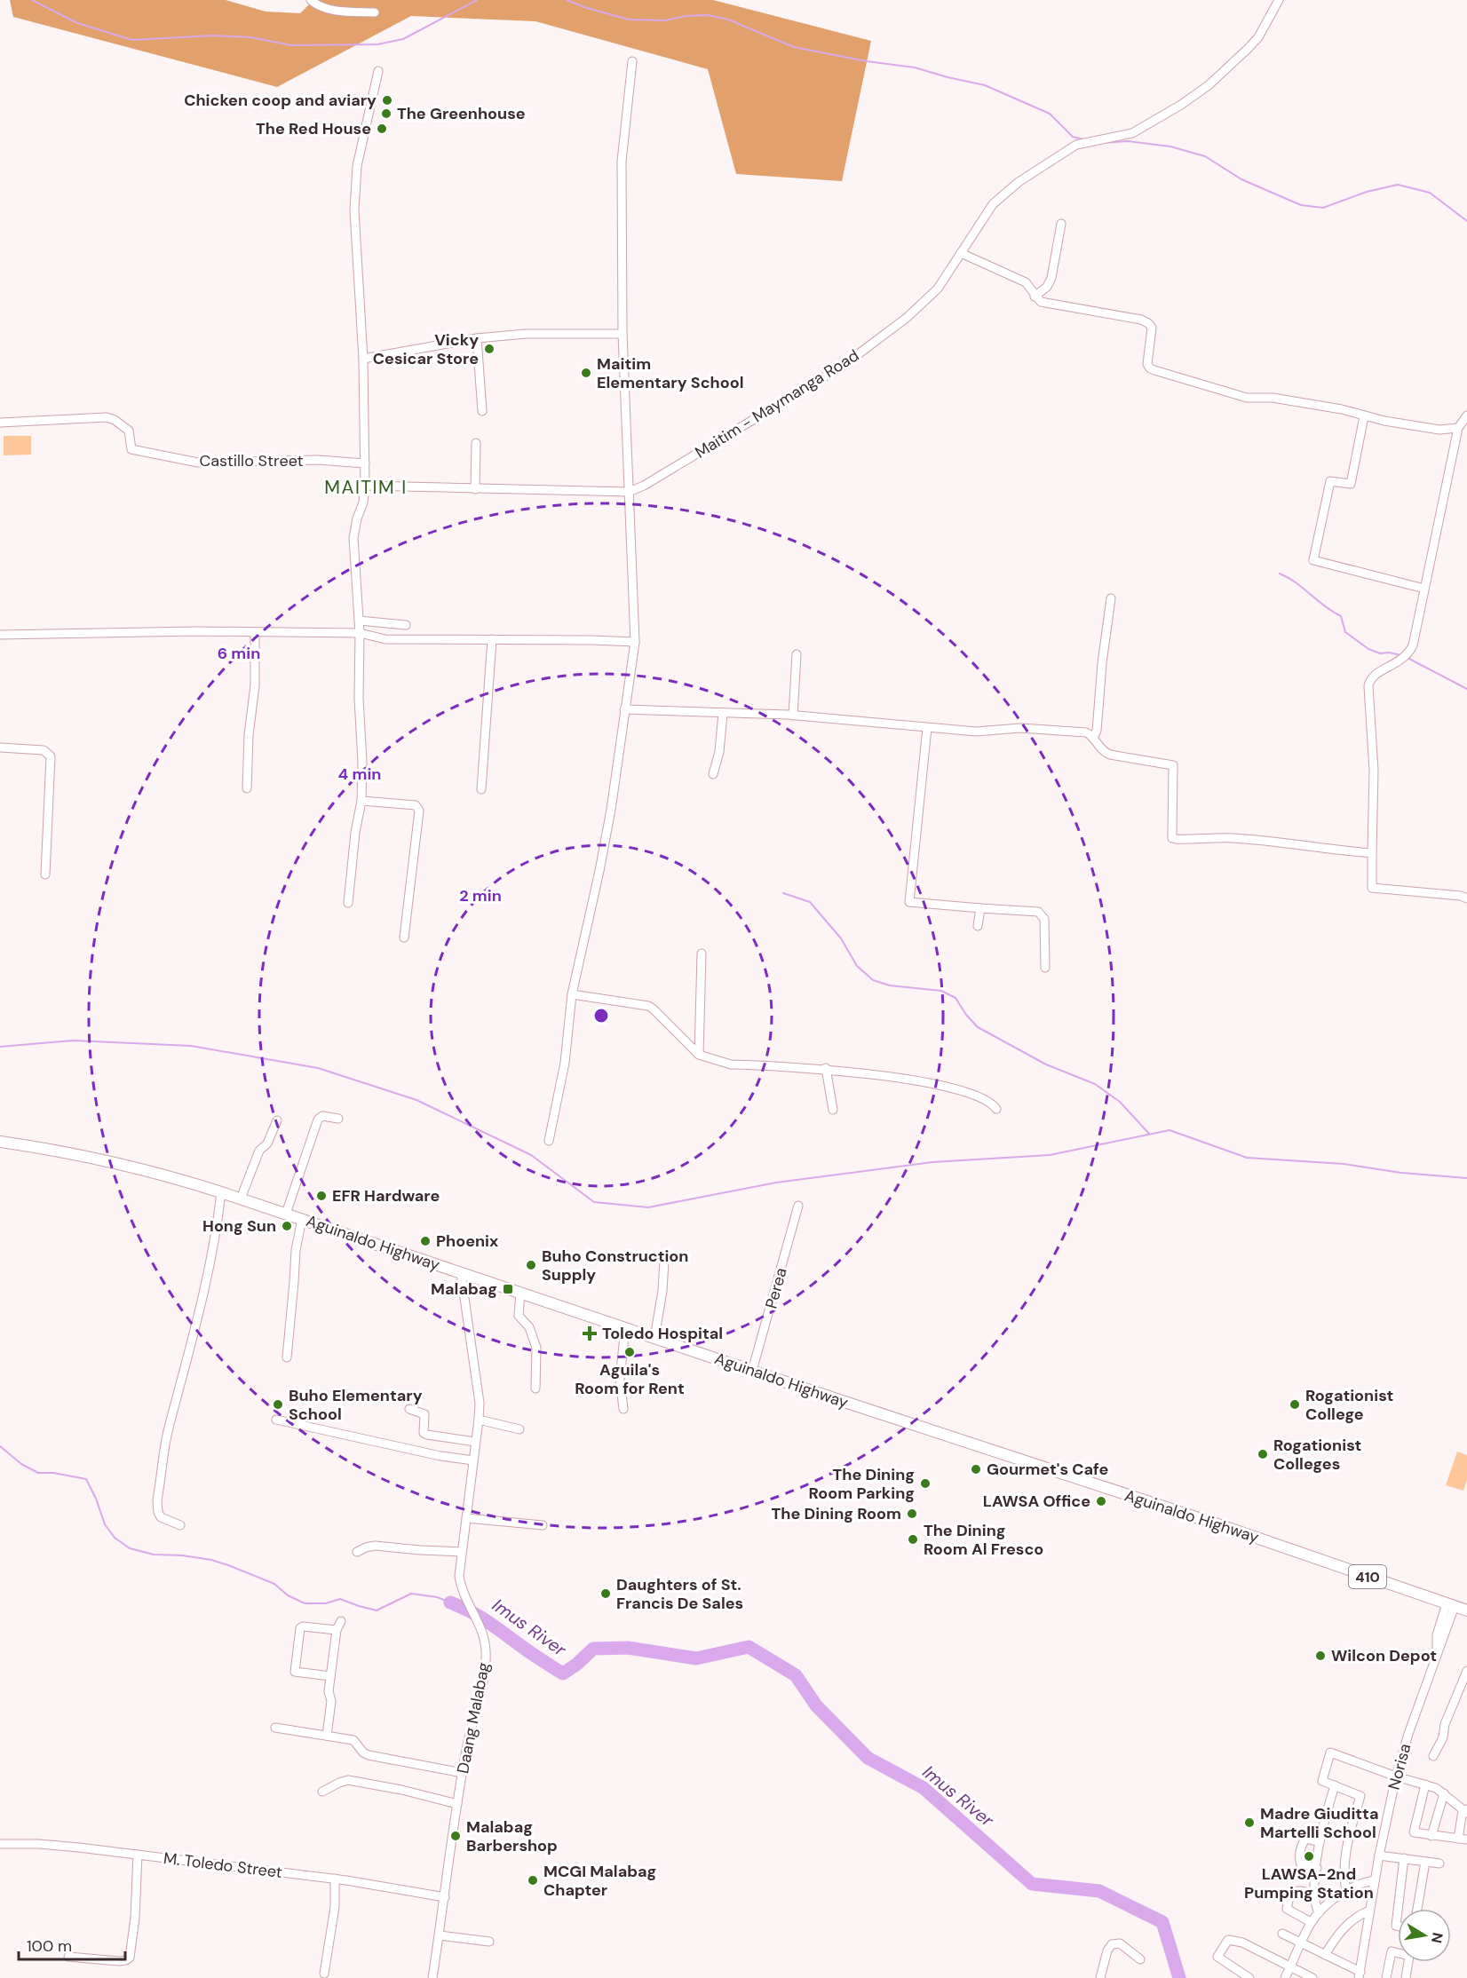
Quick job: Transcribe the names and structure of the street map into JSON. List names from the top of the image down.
{
  "streets": {
    "main road": ["Aguinaldo Highway", "410"],
    "street": [
      "Maitim - Maymanga Road",
      "Castillo Street",
      "Perea",
      "Daang Malabag",
      "Norisa",
      "M. Toledo Street"
    ]
  },
  "crossings": [
    ["Aguinaldo Highway", "Perea"],
    ["Aguinaldo Highway", "Daang Malabag"],
    ["Aguinaldo Highway", "Norisa"],
    ["Daang Malabag", "M. Toledo Street"]
  ],
  "districts": ["MAITIM I"],
  "water": ["Imus River"],
  "places": {
    "other": [
      "Chicken coop and aviary",
      "The Greenhouse",
      "The Red House",
      "Vicky Cesicar Store",
      "Maitim Elementary School",
      "EFR Hardware",
      "Hong Sun",
      "Phoenix",
      "Buho Construction Supply",
      "Aguila's Room for Rent",
      "Buho Elementary School",
      "Rogationist College",
      "Rogationist Colleges",
      "Gourmet's Cafe",
      "The Dining Room Parking",
      "LAWSA Office",
      "The Dining Room",
      "The Dining Room Al Fresco",
      "Daughters of St. Francis De Sales",
      "Wilcon Depot",
      "Madre Giuditta Martelli School",
      "Malabag Barbershop",
      "LAWSA-2nd Pumping Station",
      "MCGI Malabag Chapter"
    ],
    "transit": ["Malabag"],
    "health": ["Toledo Hospital"]
  },
  "scale_bar": "100 m",
  "north": "right",
  "rings": ["6 min", "4 min", "2 min"]
}
